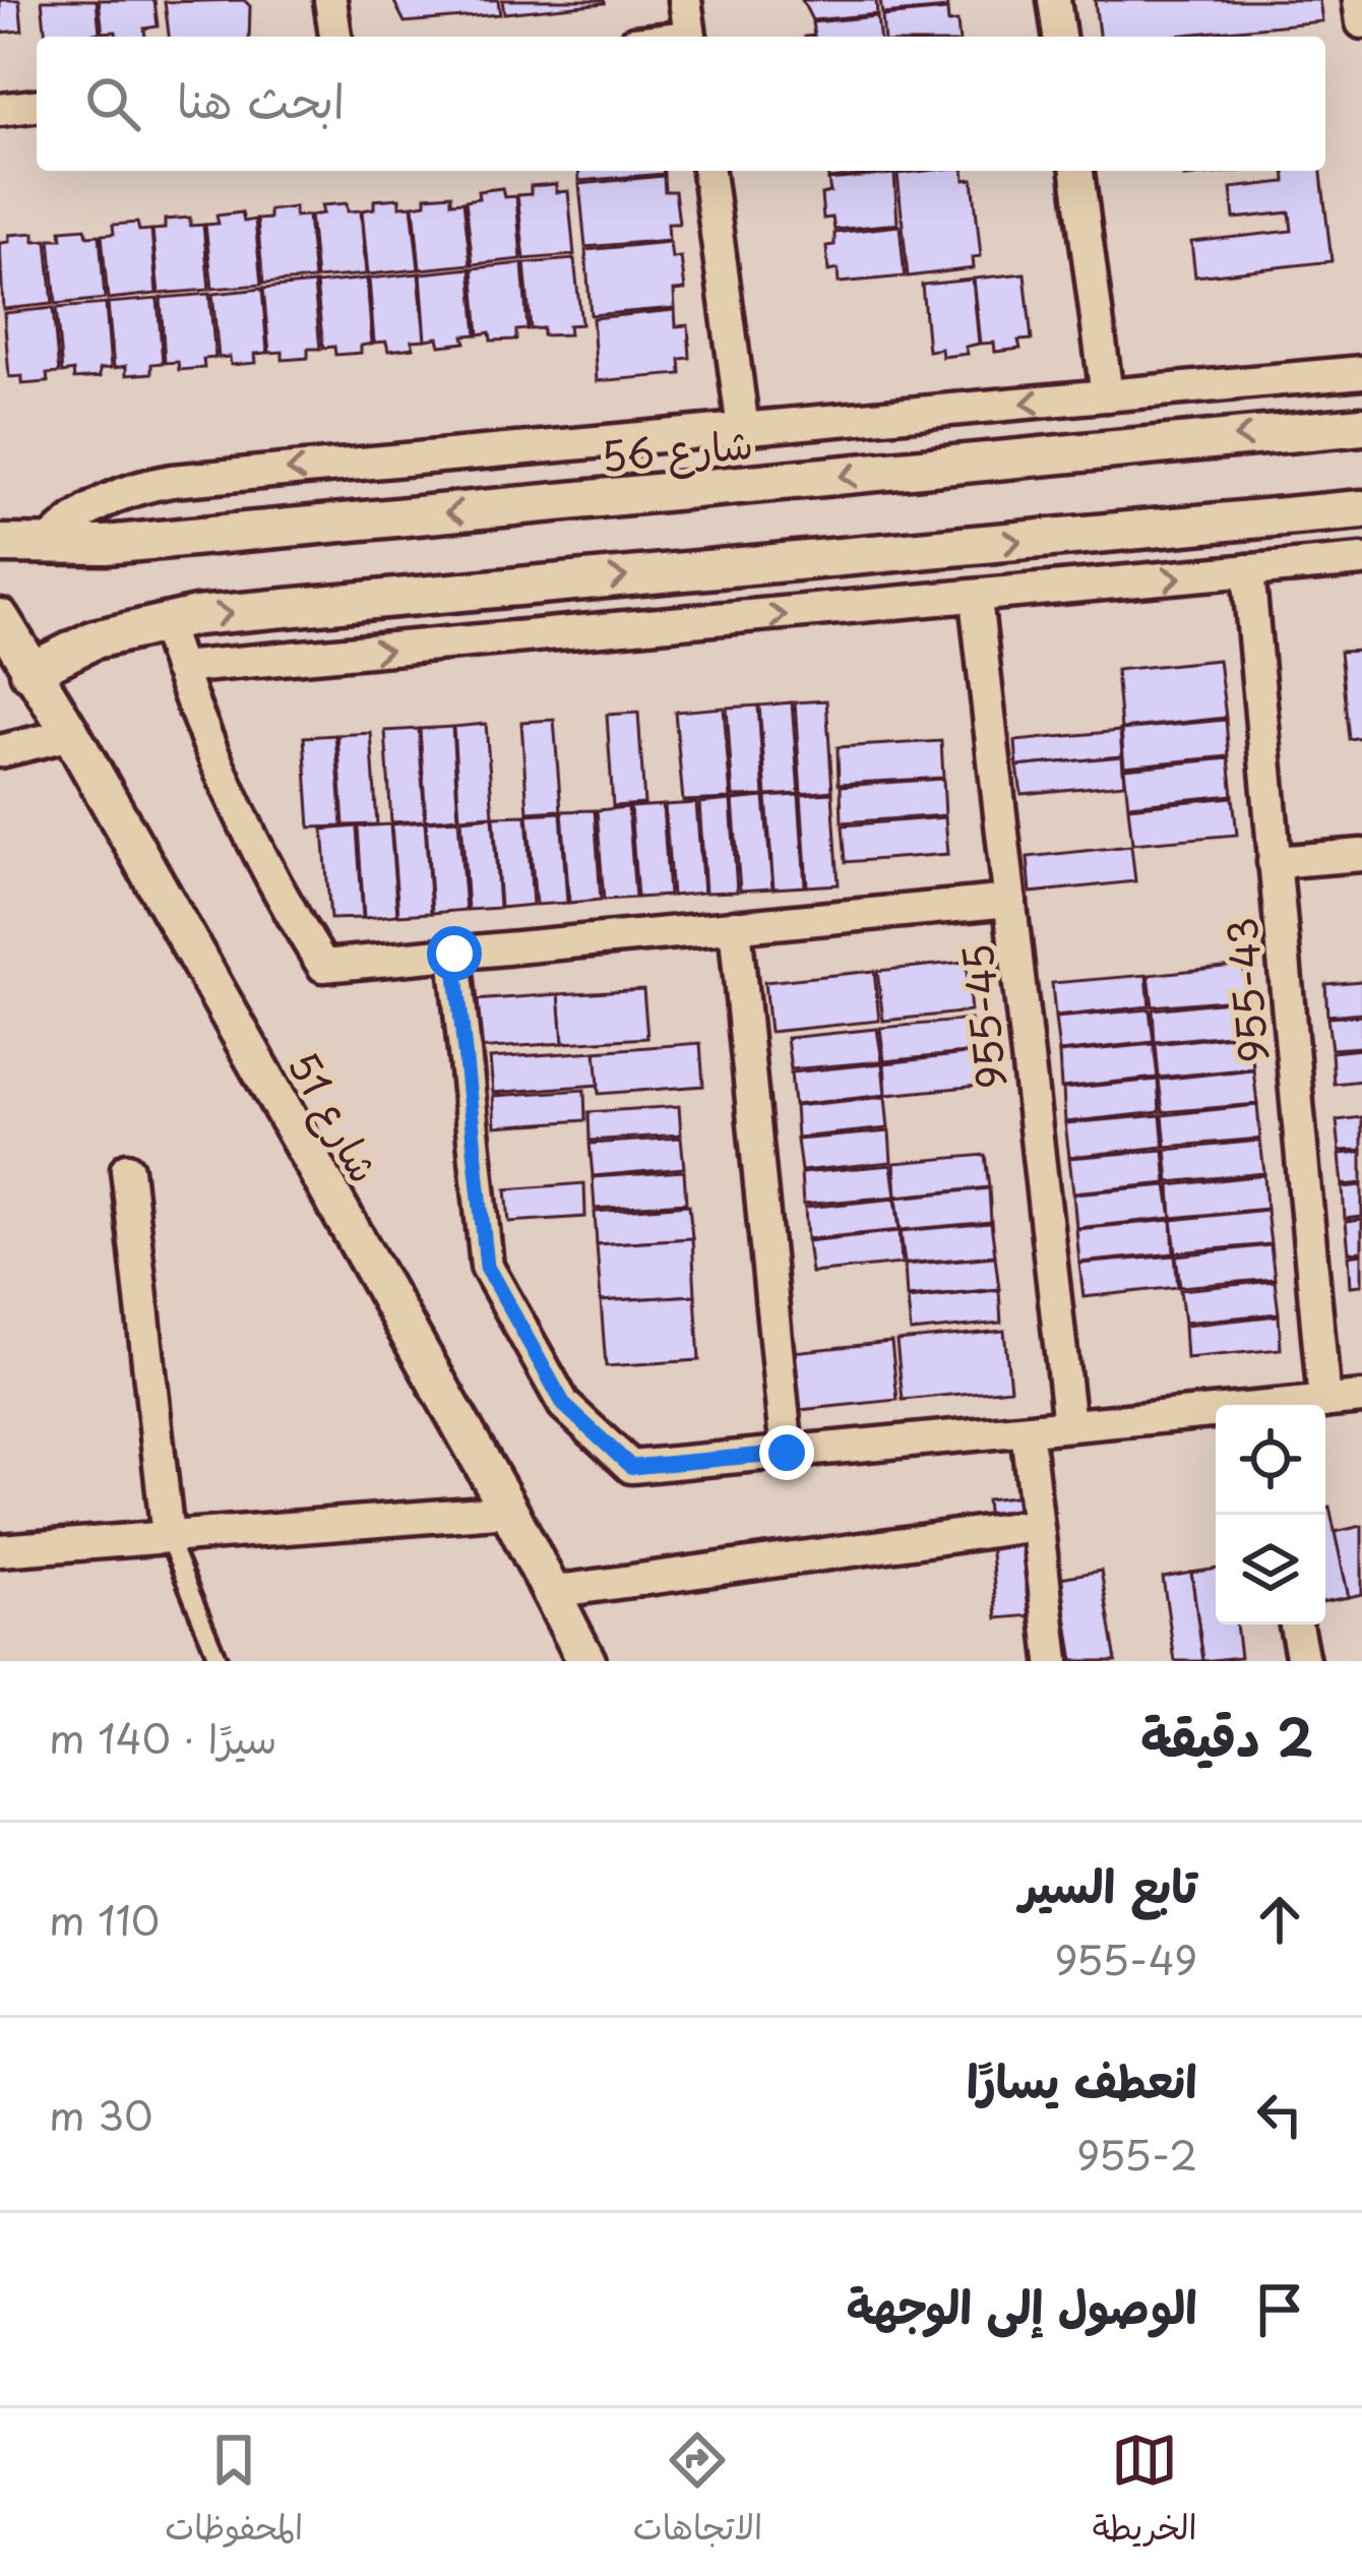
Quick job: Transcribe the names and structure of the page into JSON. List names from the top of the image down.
{
  "streets": {
    "street": [
      "شارع 56",
      "955-43",
      "955-45",
      "شارع 51"
    ]
  },
  "page": {
    "search": "ابحث هنا",
    "heading": ["2 دقيقة", "سيرًا · 140 m"],
    "list": [
      ["تابع السير", "955-49", "110 m"],
      ["انعطف يسارًا", "955-2", "30 m"],
      "الوصول إلى الوجهة"
    ],
    "nav": ["الخريطة", "الاتجاهات", "المحفوظات"]
  }
}
